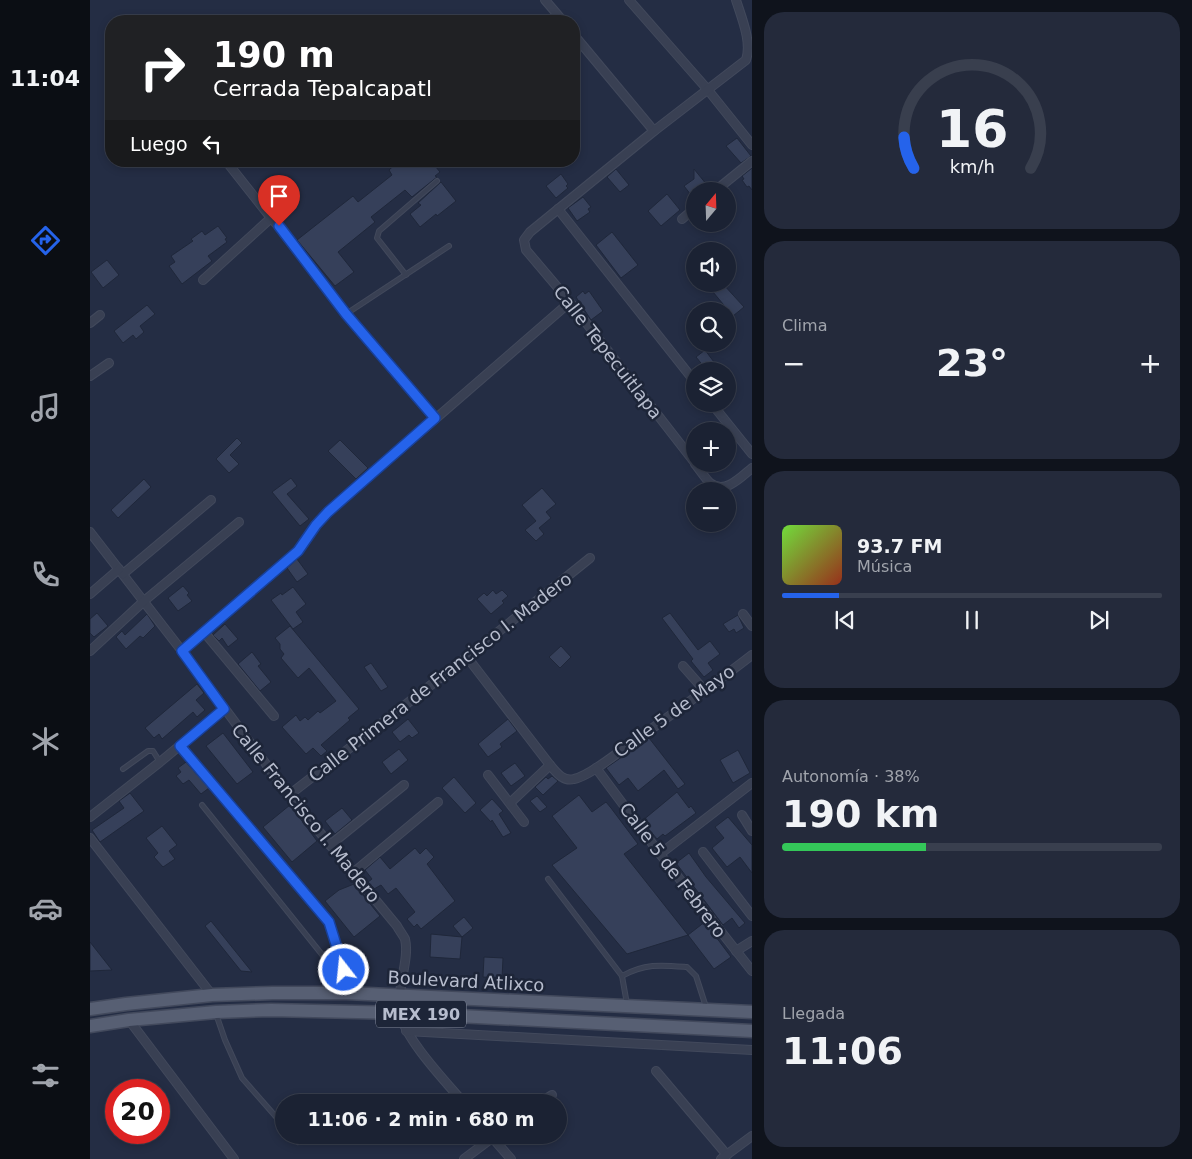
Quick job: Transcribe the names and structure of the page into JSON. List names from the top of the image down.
{
  "streets": {
    "main road": ["Boulevard Atlixco", "MEX 190"],
    "street": [
      "Calle Tepecuitlapa",
      "Calle Primera de Francisco I. Madero",
      "Calle 5 de Mayo",
      "Calle Francisco I. Madero",
      "Calle 5 de Febrero"
    ]
  },
  "crossings": [
    ["Calle Primera de Francisco I. Madero", "Calle Francisco I. Madero"],
    ["Calle 5 de Mayo", "Calle 5 de Febrero"],
    ["Calle Francisco I. Madero", "Boulevard Atlixco"],
    ["Calle Francisco I. Madero", "MEX 190"]
  ],
  "north": "top",
  "page": {
    "tabs": "11:04",
    "turn": ["190 m", "Cerrada Tepalcapatl"],
    "then": "Luego",
    "map_buttons": ["+", "−"],
    "tile": [
      "Clima",
      ["Autonomía · 38%", "190 km"],
      ["Llegada", "11:06"]
    ],
    "heat": ["−", "23°", "+"],
    "song": ["93.7 FM", "Música"],
    "limit": "20",
    "trip": "11:06 · 2 min · 680 m",
    "gauge": ["16", "km/h"]
  }
}
